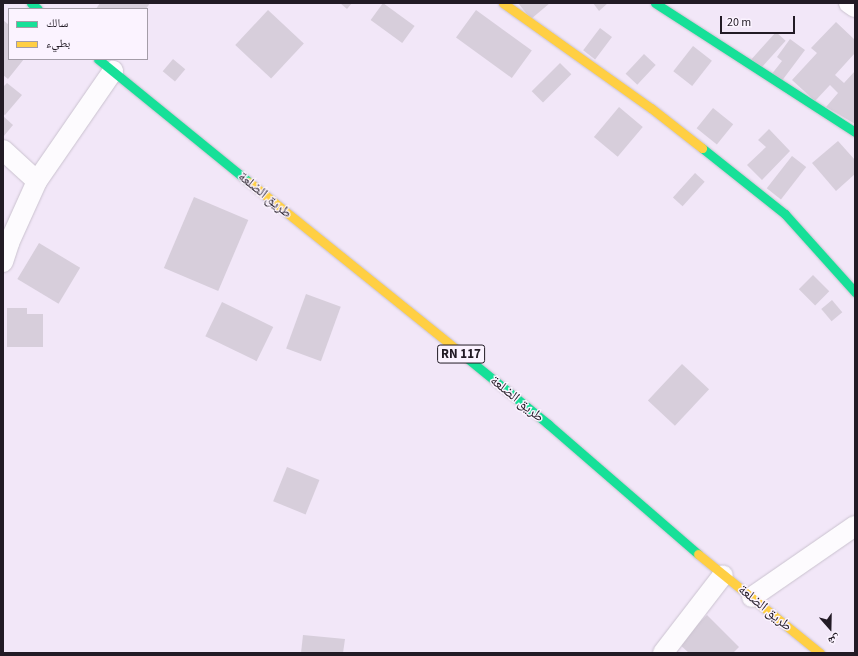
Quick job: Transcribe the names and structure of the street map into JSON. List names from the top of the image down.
{
  "streets": {
    "main road": ["طريق الضلعة", "RN 117"]
  },
  "legend": ["سالك", "بطيء"],
  "scale_bar": "20 m",
  "north": "bottom"
}
